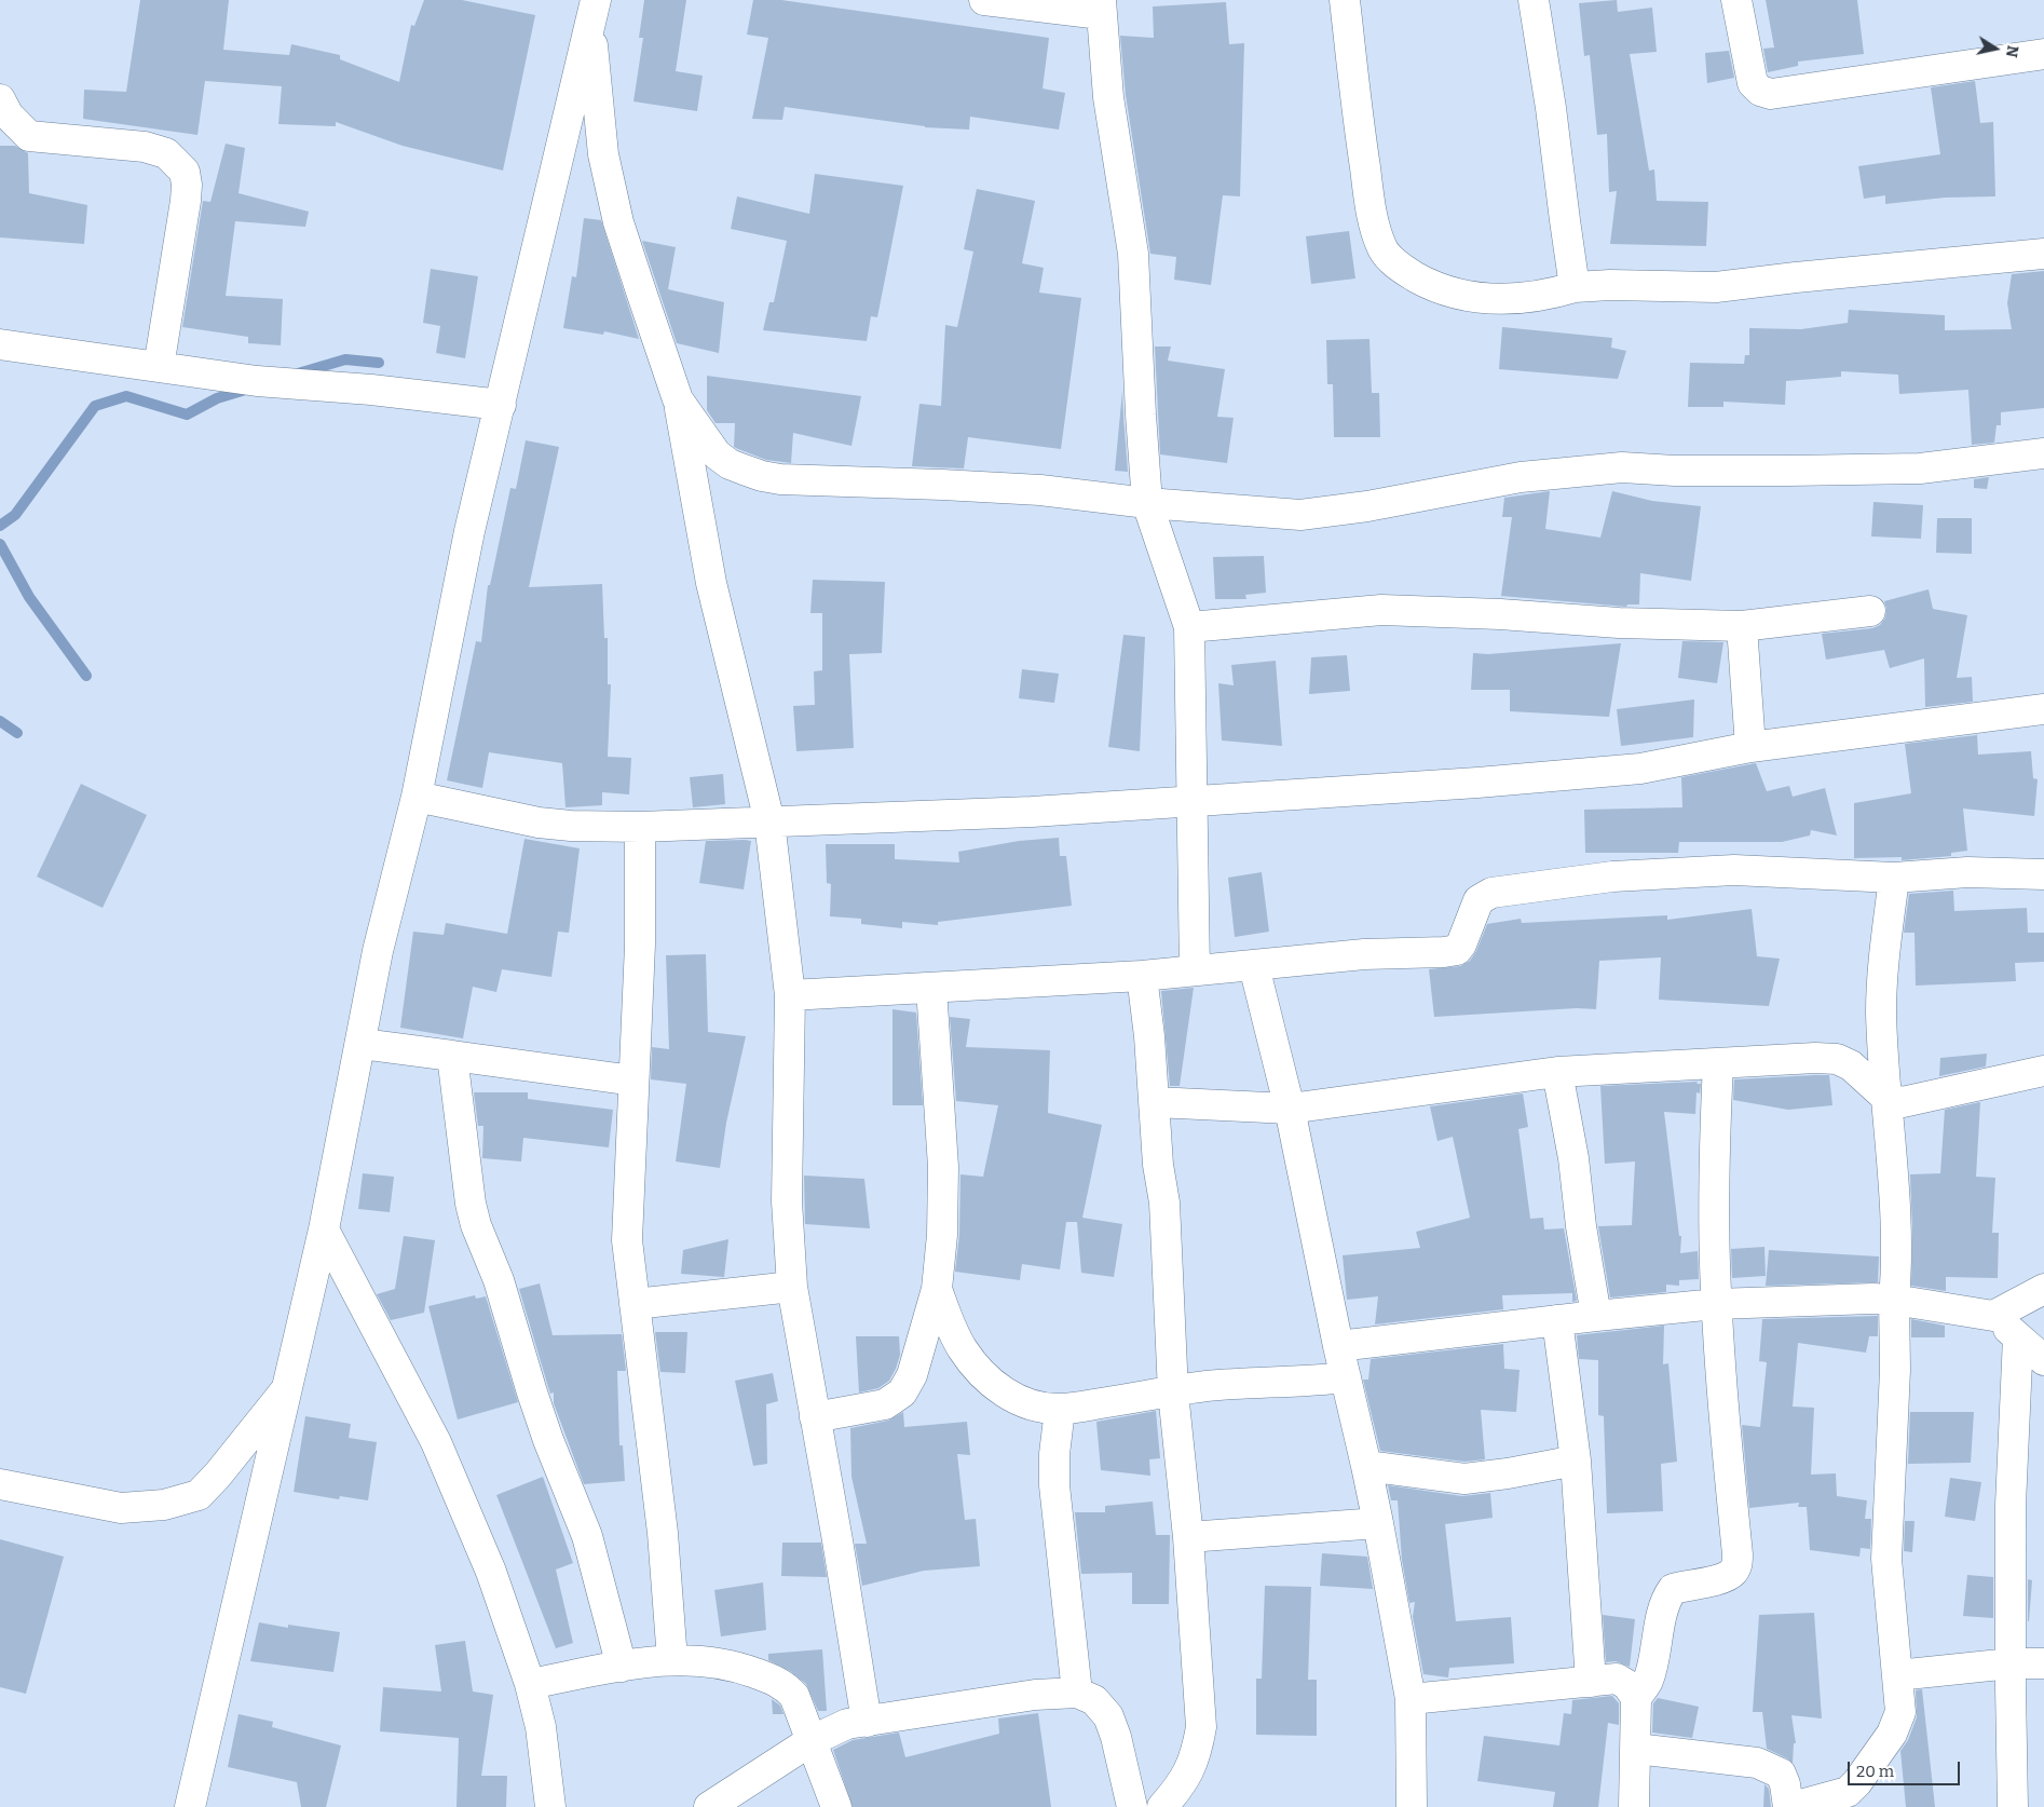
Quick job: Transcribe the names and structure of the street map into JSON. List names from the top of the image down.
{
  "scale_bar": "20 m",
  "north": "right"
}
